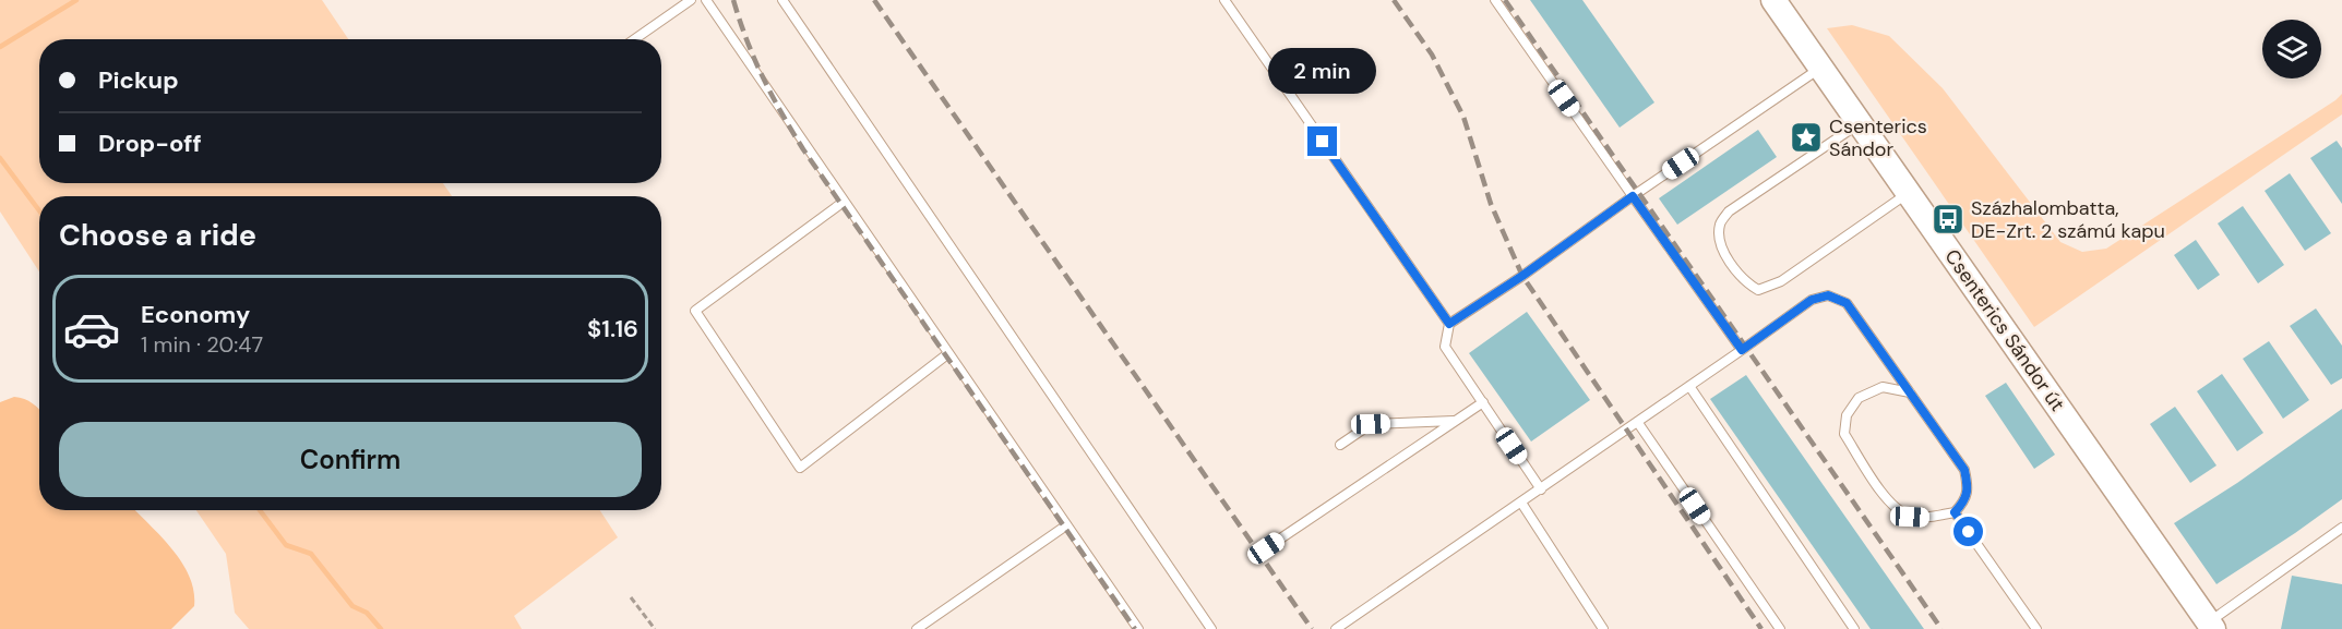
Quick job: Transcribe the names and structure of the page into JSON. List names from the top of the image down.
{
  "streets": {
    "street": ["Csenterics Sándor út"]
  },
  "places": {
    "place": ["Csenterics Sándor"],
    "bus stop": ["Százhalombatta, DE-Zrt. 2 számú kapu"]
  },
  "page": {
    "banner": ["Pickup", "Drop-off"],
    "bubble": "2 min",
    "heading": "Choose a ride",
    "list": [
      {
        "name": "Economy",
        "note": "1 min · 20:47",
        "value": "$1.16"
      }
    ],
    "buttons": "Confirm"
  }
}
